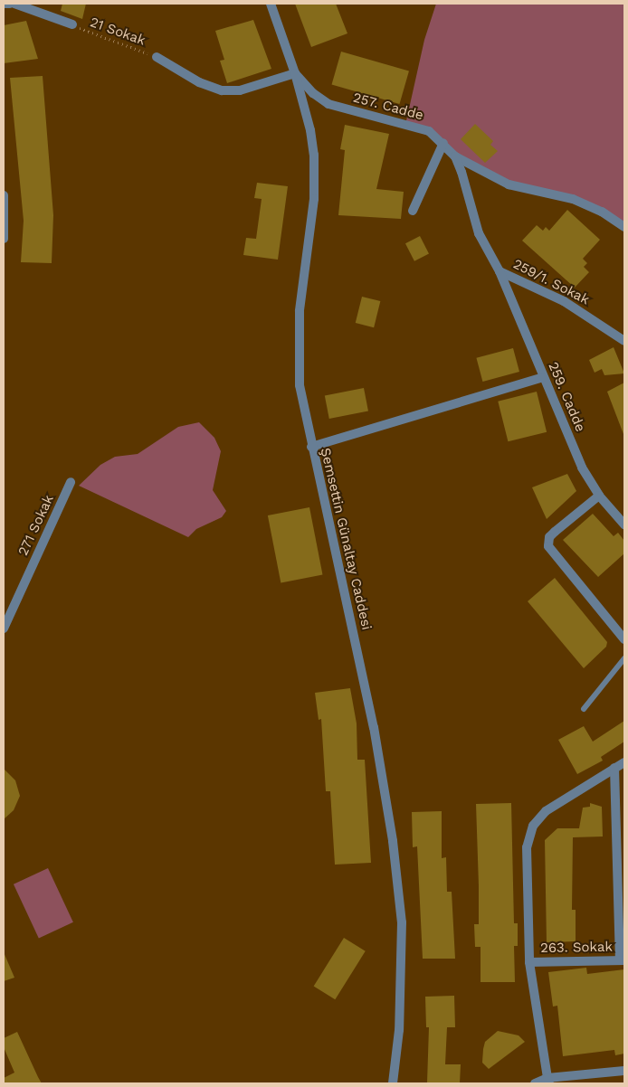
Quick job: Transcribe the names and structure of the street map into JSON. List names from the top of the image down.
{
  "streets": {
    "street": [
      "257. Cadde",
      "259/1. Sokak",
      "259. Cadde",
      "271 Sokak",
      "Şemsettin Günaltay Caddesi",
      "263. Sokak"
    ],
    "path": ["21 Sokak"]
  },
  "crossings": [
    ["257. Cadde", "259/1. Sokak"],
    ["257. Cadde", "Şemsettin Günaltay Caddesi"],
    ["259/1. Sokak", "259. Cadde"]
  ]
}
